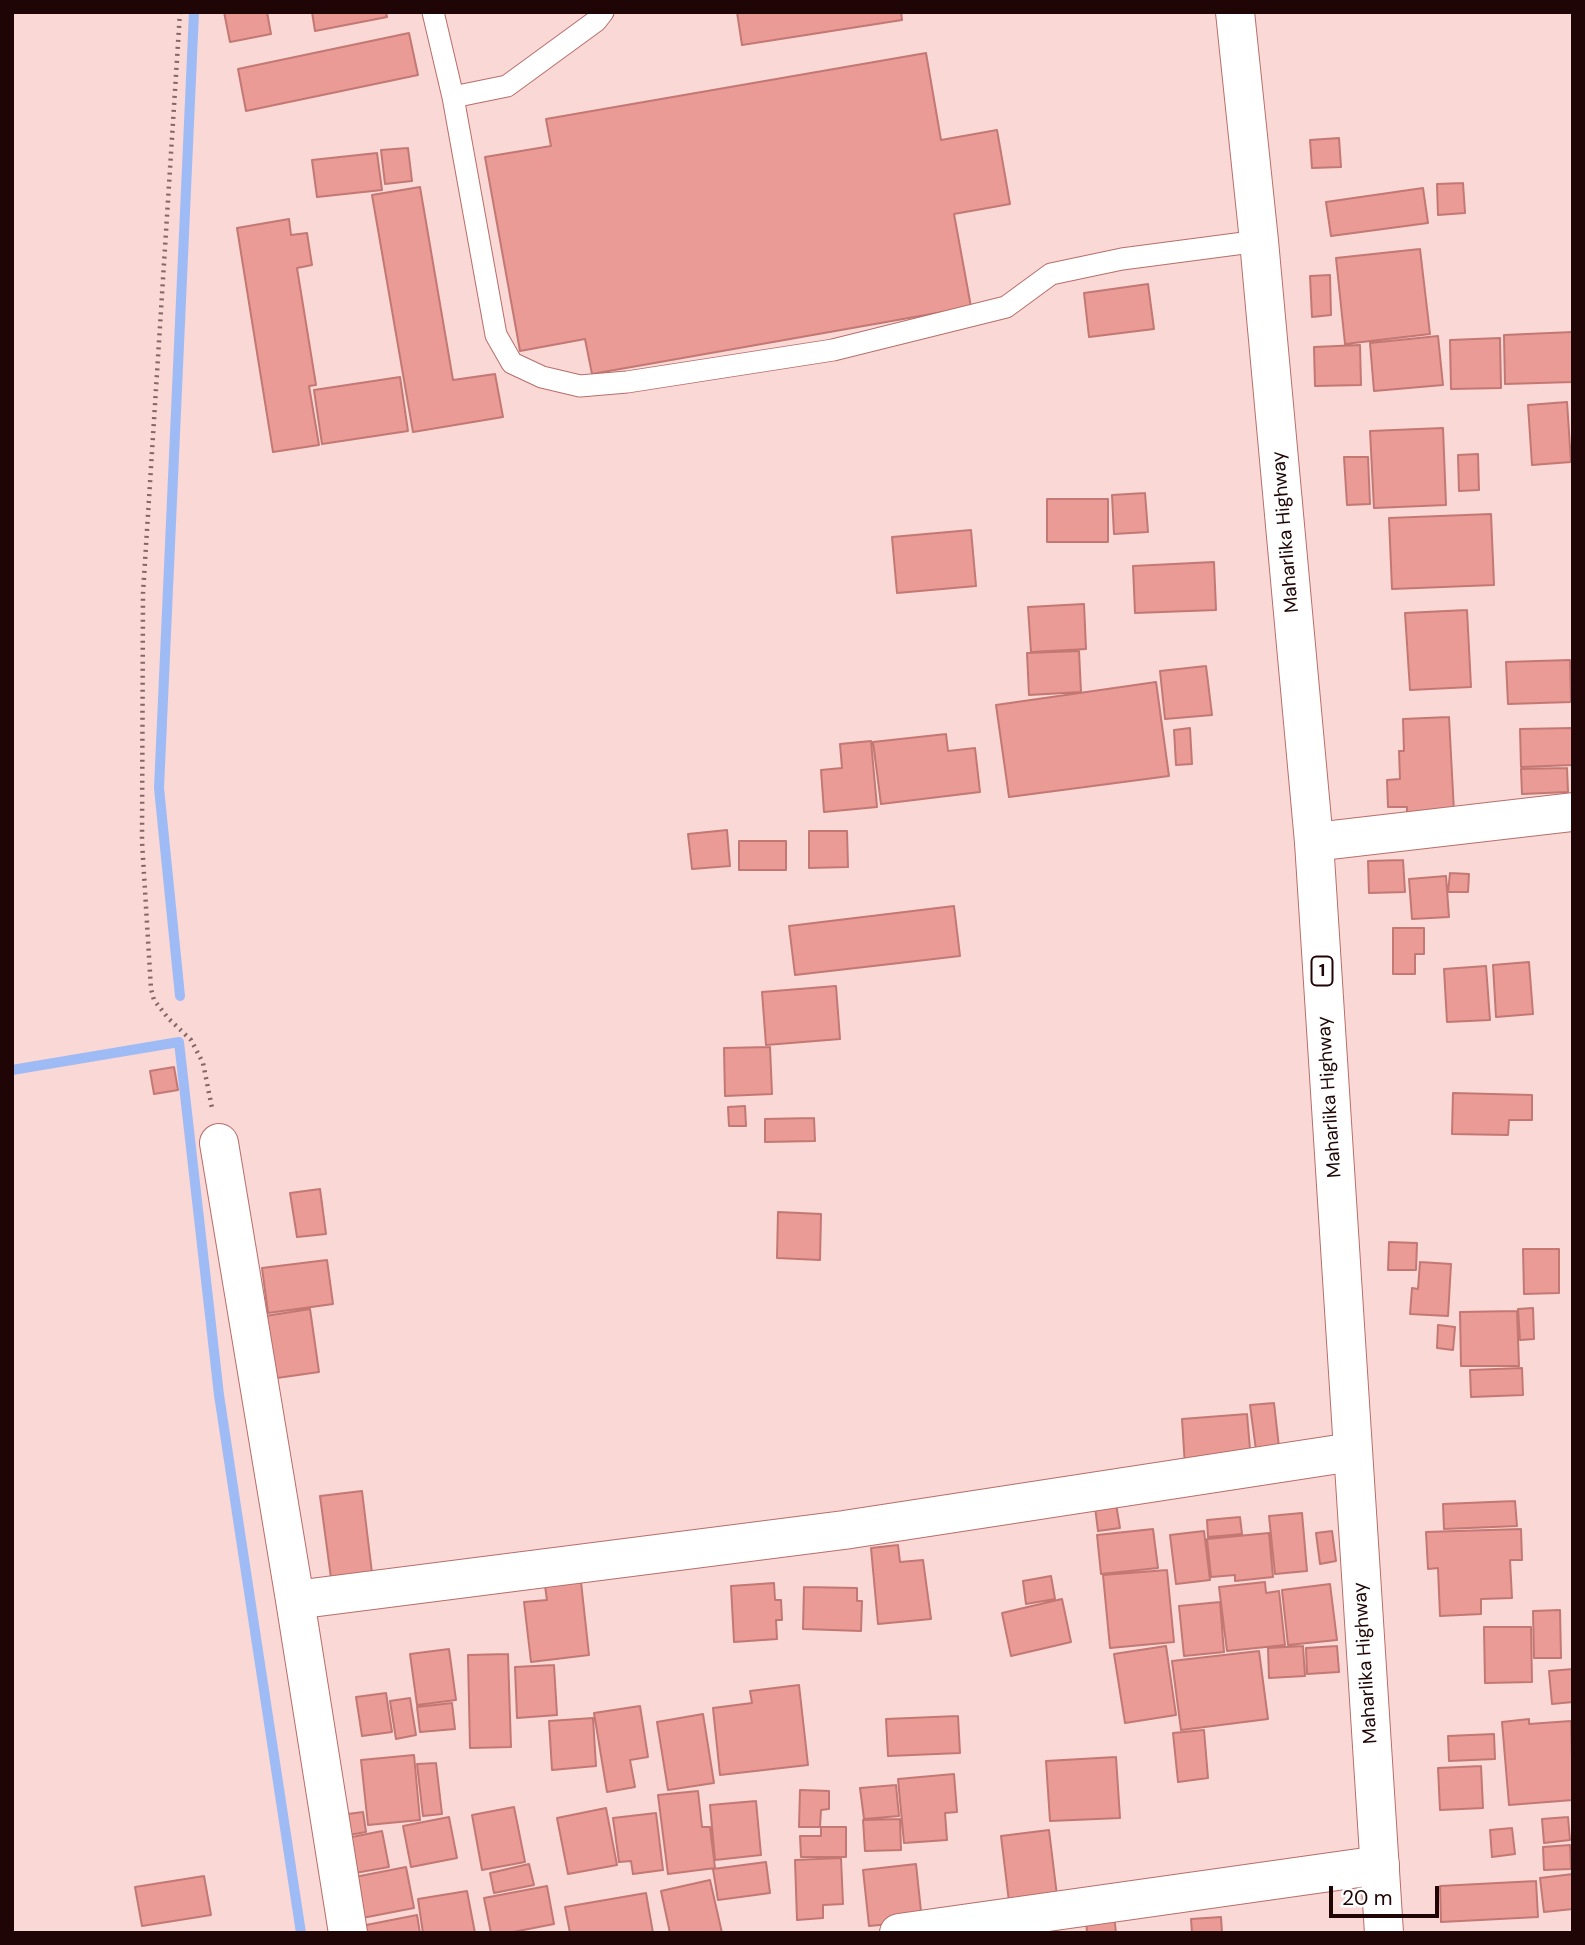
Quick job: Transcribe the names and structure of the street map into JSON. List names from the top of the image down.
{
  "streets": {
    "street": ["Maharlika Highway", "1"]
  },
  "scale_bar": "20 m"
}
